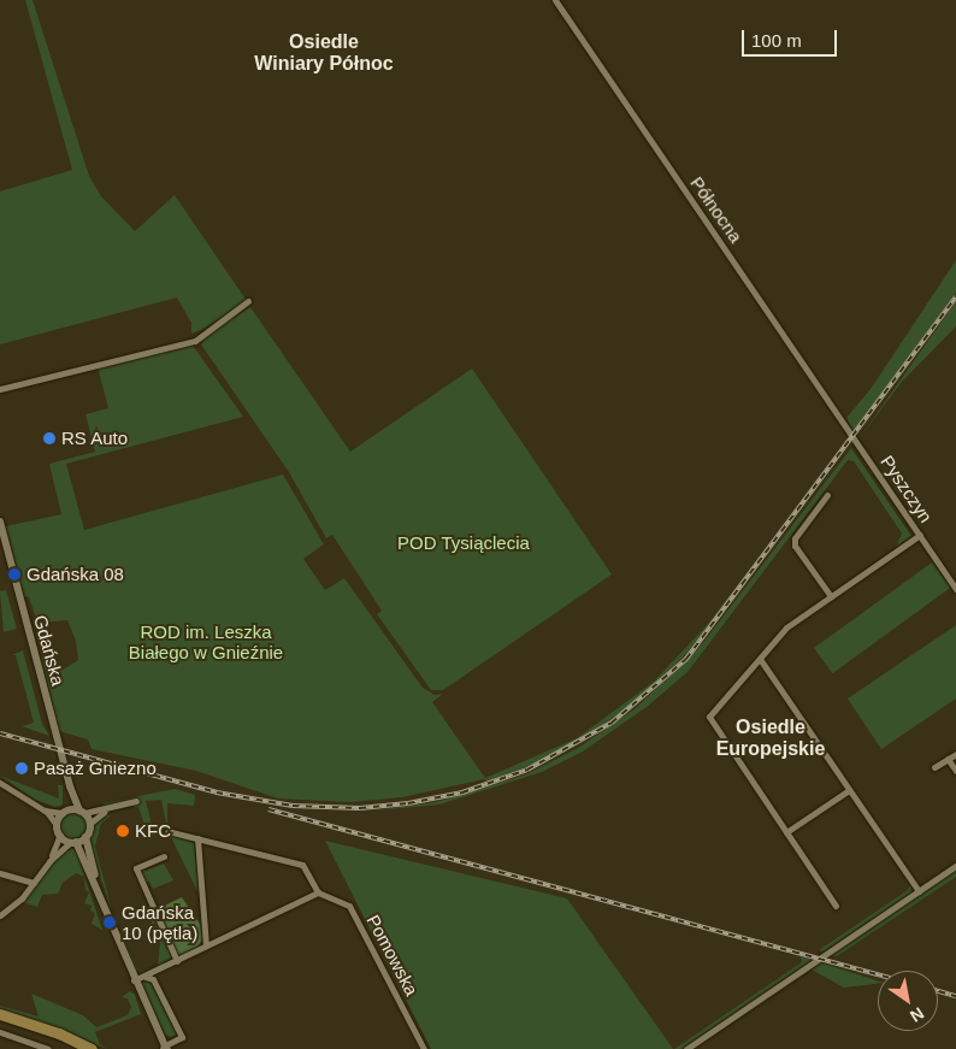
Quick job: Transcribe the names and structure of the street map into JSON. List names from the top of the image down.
{
  "streets": {
    "street": [
      "Północna",
      "Pyszczyn",
      "Gdańska",
      "Pomowska"
    ]
  },
  "crossings": [
    ["Północna", "Pyszczyn"]
  ],
  "districts": ["Osiedle Winiary Północ", "Osiedle Europejskie"],
  "parks": ["POD Tysiąclecia", "ROD im. Leszka Białego w Gnieźnie"],
  "places": [
    "RS Auto",
    "Gdańska 08",
    "Pasaż Gniezno",
    "KFC",
    "Gdańska 10 (pętla)"
  ],
  "scale_bar": "100 m",
  "north": "bottom right"
}
